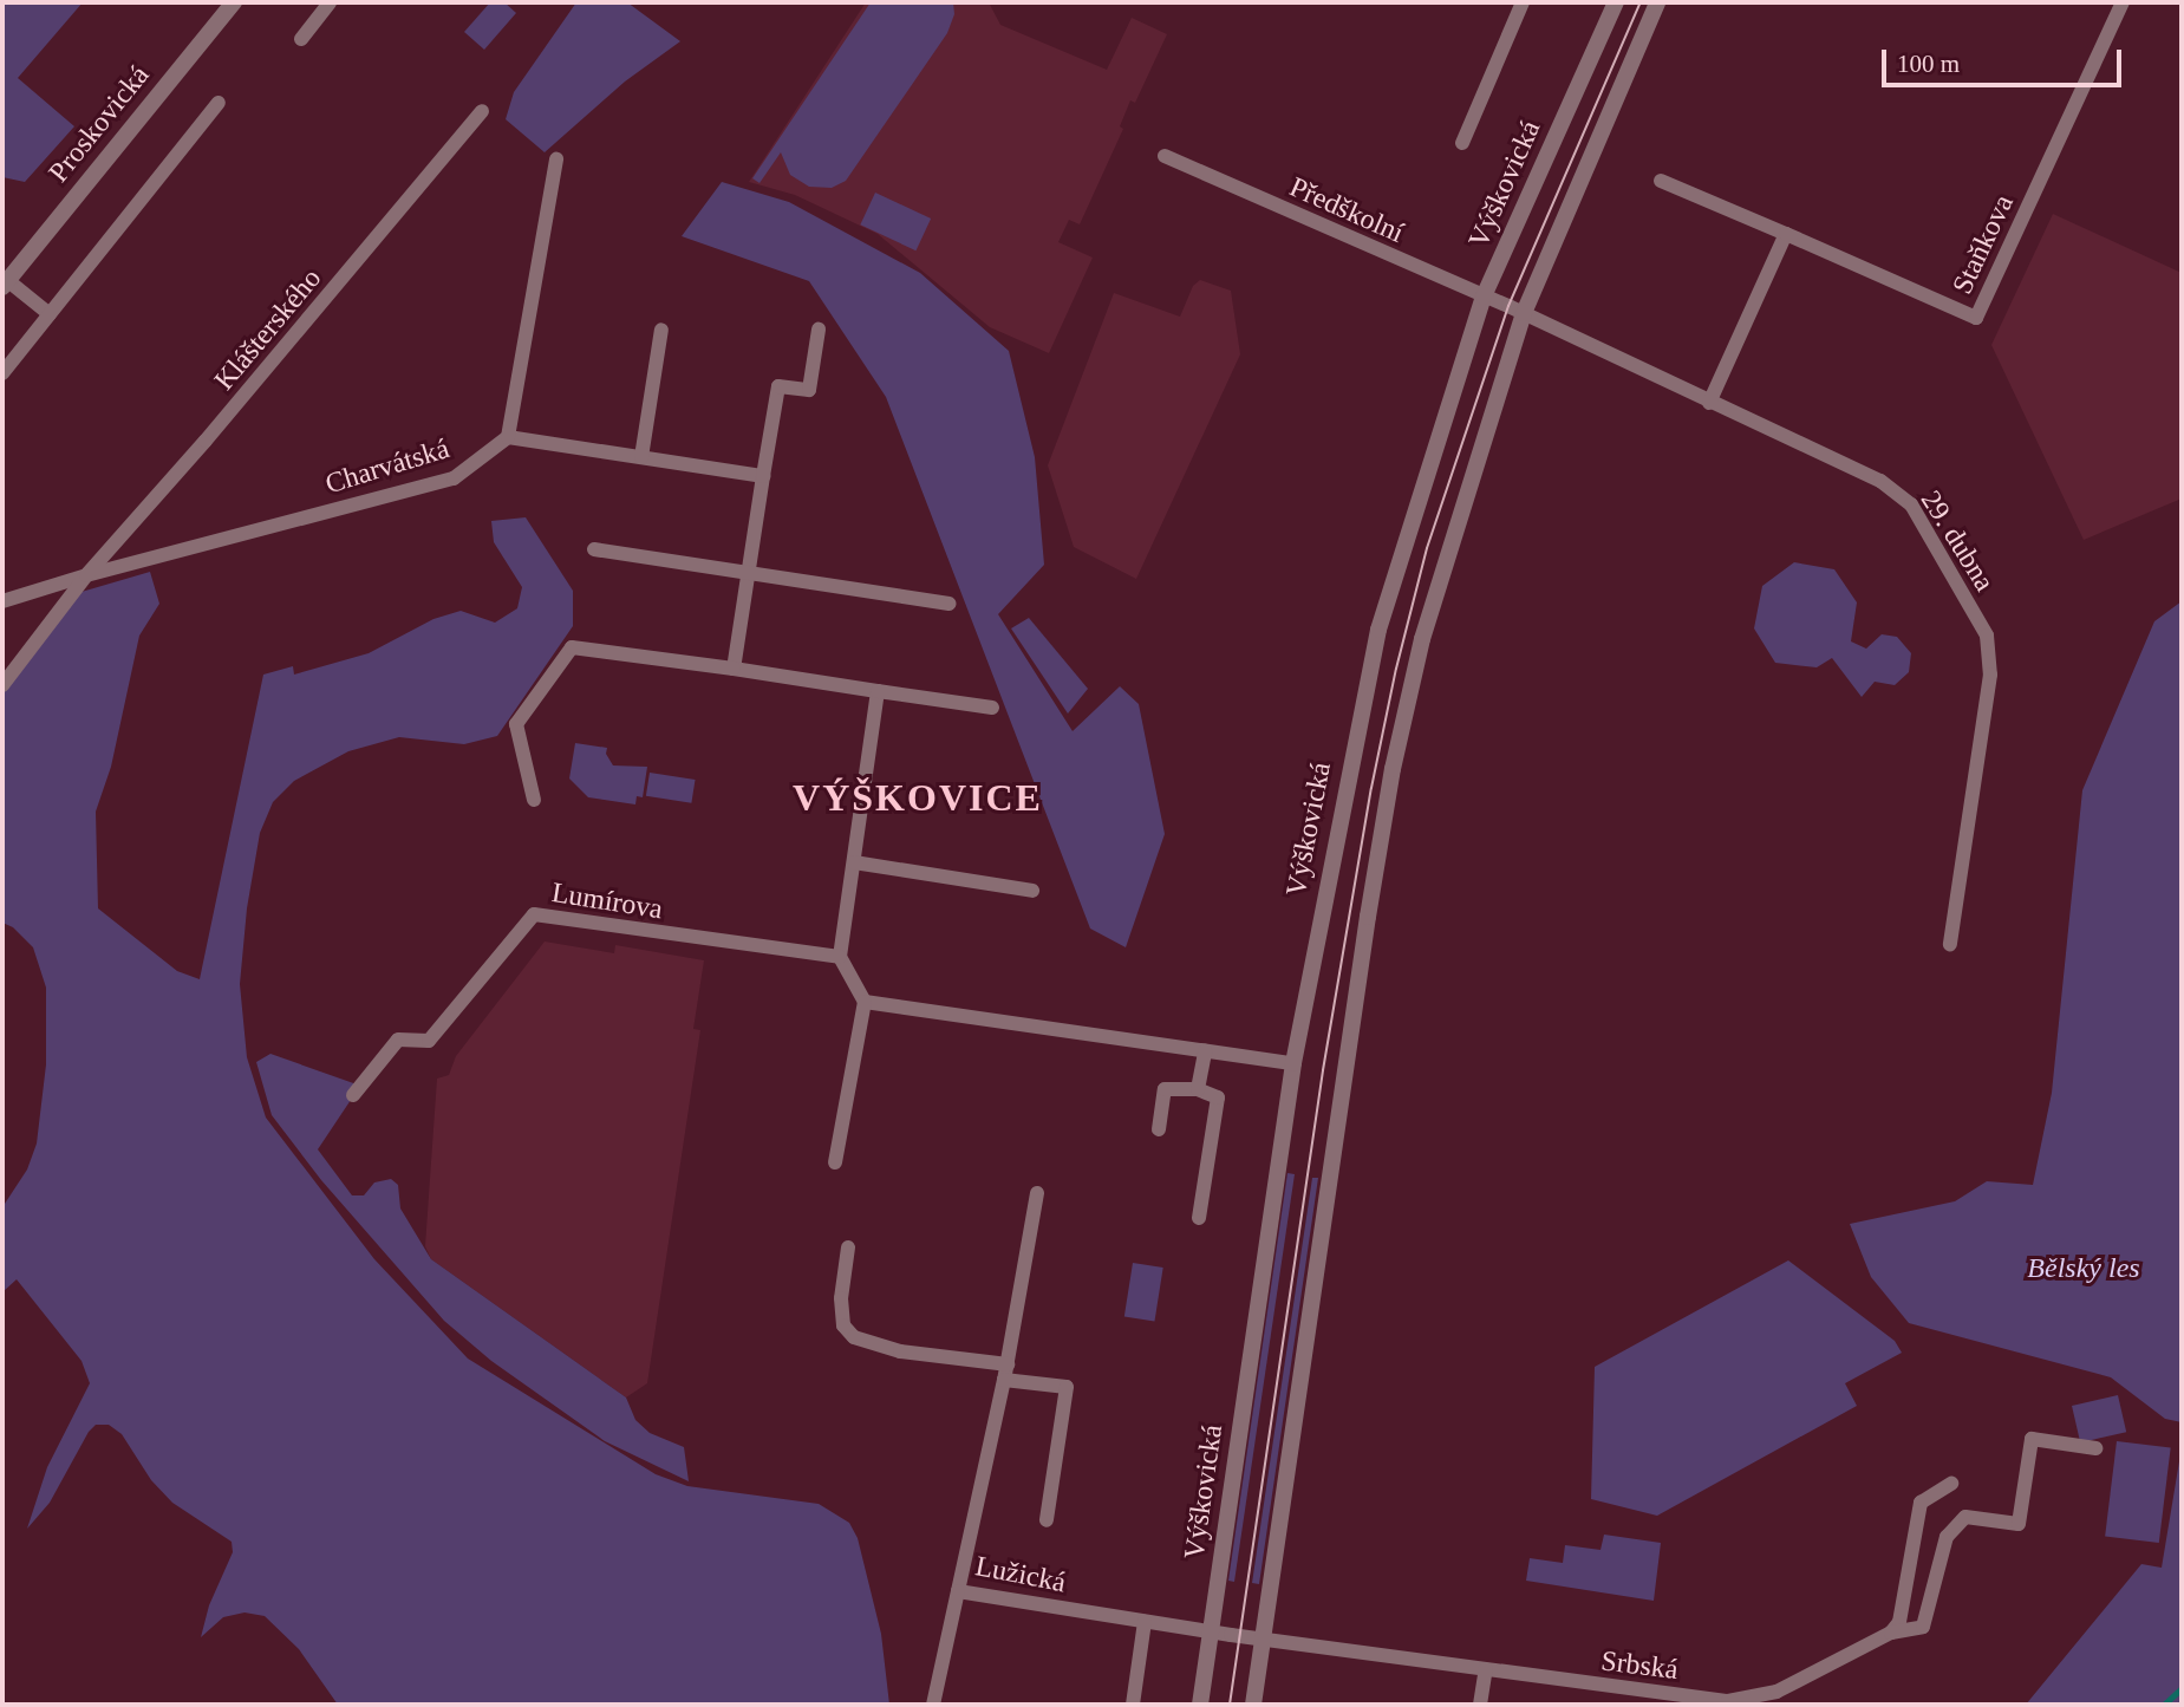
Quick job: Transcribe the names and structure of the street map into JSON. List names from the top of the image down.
{
  "streets": {
    "street": [
      "Proskovická",
      "Výškovická",
      "Předškolní",
      "Staňkova",
      "Klášterského",
      "Charvátská",
      "29. dubna",
      "Lumírova",
      "Lužická",
      "Srbská"
    ]
  },
  "crossings": [
    ["Výškovická", "Předškolní"],
    ["Výškovická", "Lužická"],
    ["Předškolní", "29. dubna"],
    ["Klášterského", "Charvátská"],
    ["Lužická", "Srbská"]
  ],
  "districts": ["VÝŠKOVICE"],
  "parks": ["Bělský les"],
  "scale_bar": "100 m"
}
